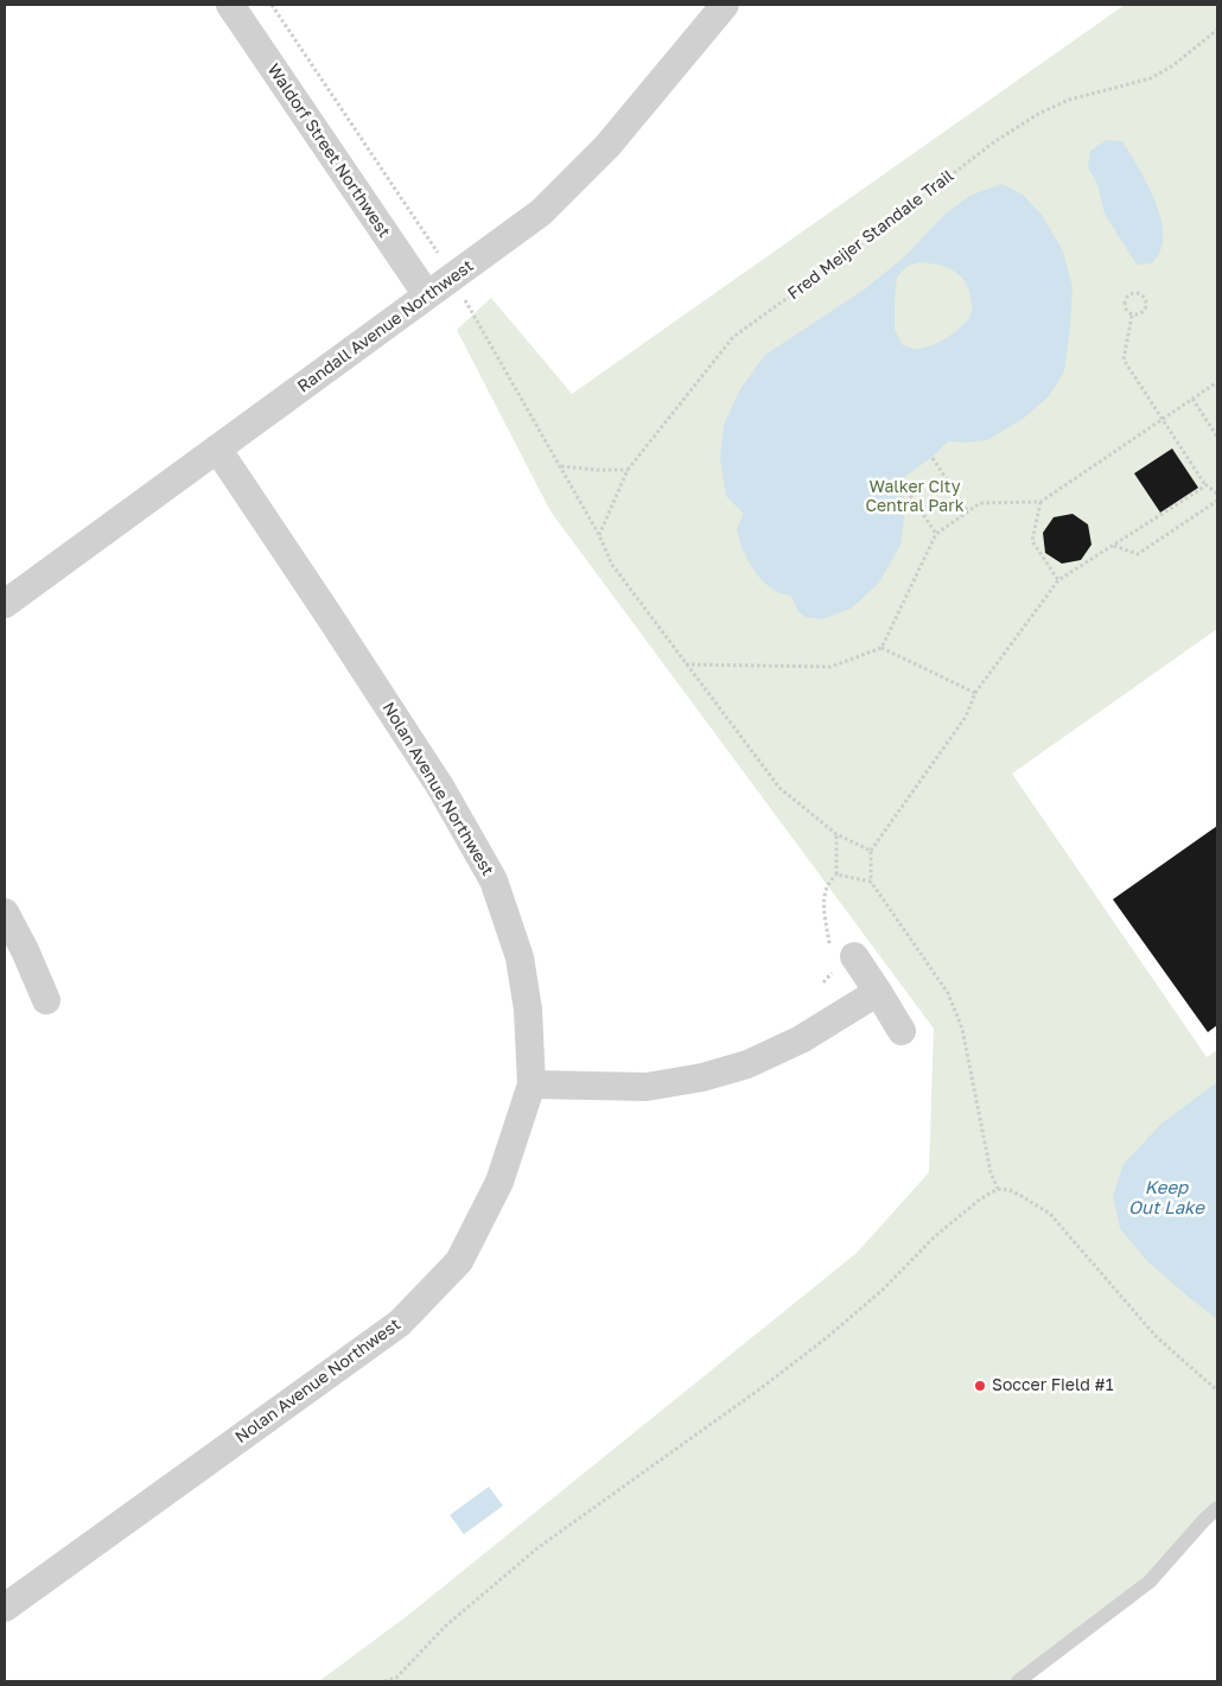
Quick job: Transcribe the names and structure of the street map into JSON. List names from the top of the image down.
{
  "streets": {
    "street": ["Waldorf Street Northwest", "Randall Avenue Northwest", "Nolan Avenue Northwest"],
    "path": ["Fred Meijer Standale Trail"]
  },
  "crossings": [
    ["Waldorf Street Northwest", "Randall Avenue Northwest"],
    ["Randall Avenue Northwest", "Nolan Avenue Northwest"]
  ],
  "water": ["Keep Out Lake"],
  "parks": ["Walker City Central Park"],
  "places": ["Soccer Field #1"]
}
